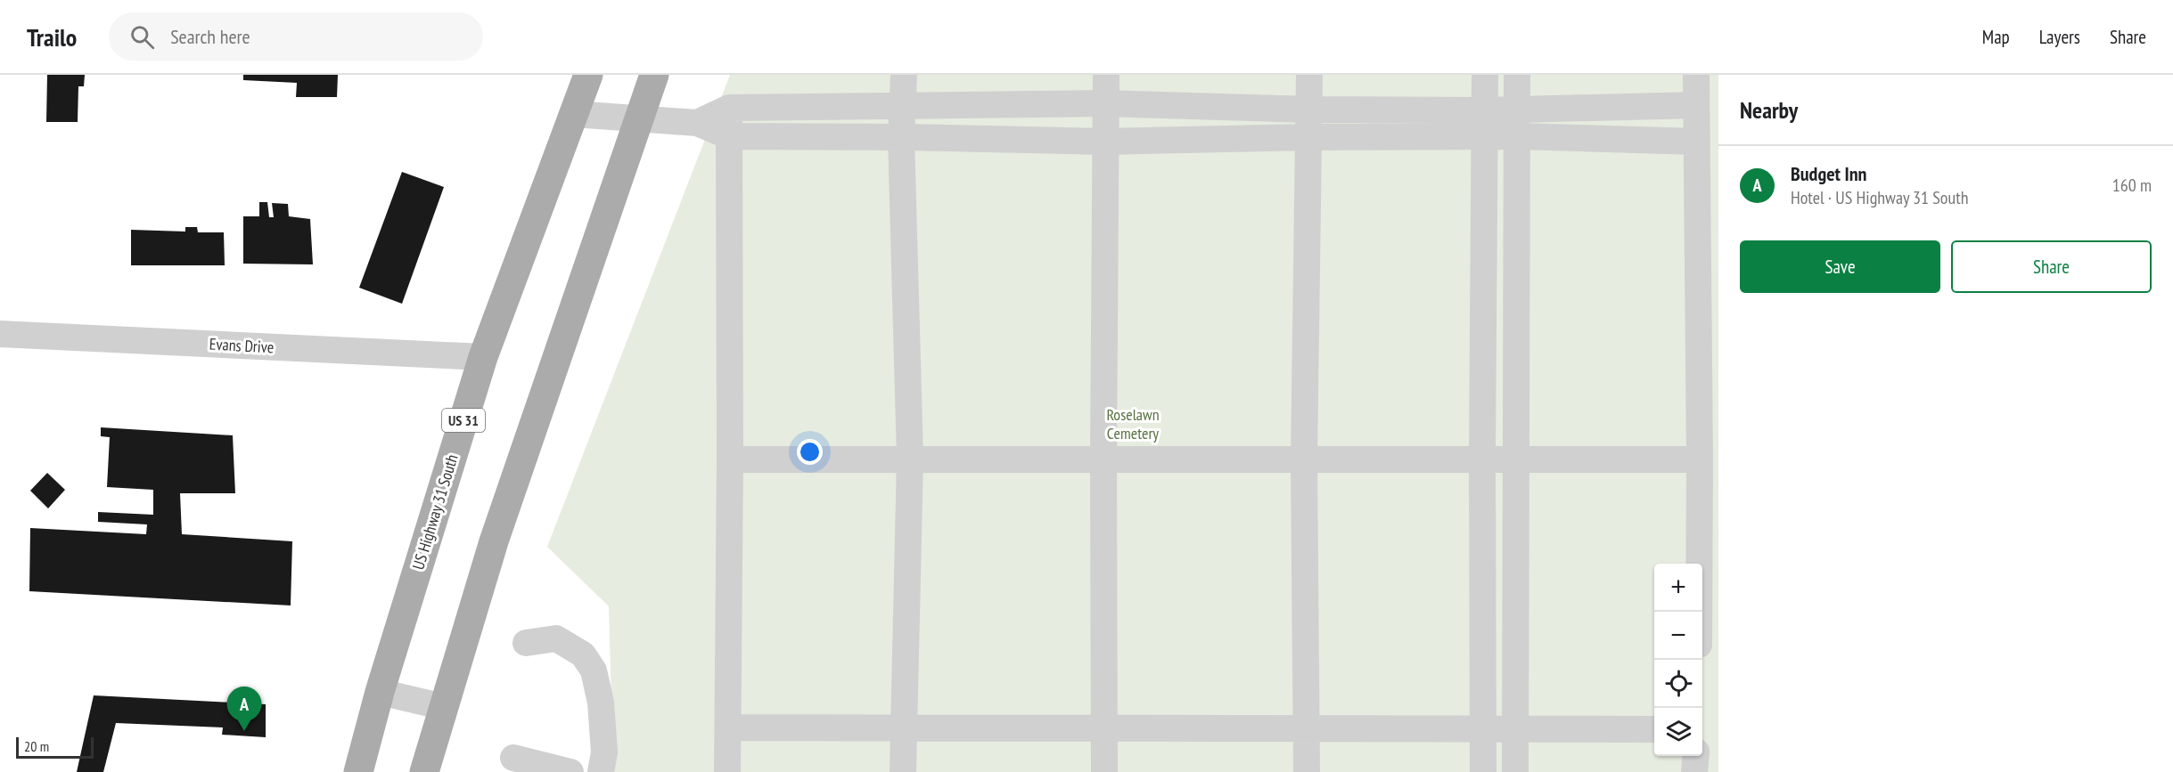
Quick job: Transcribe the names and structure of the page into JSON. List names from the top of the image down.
{
  "streets": {
    "main road": ["US 31", "US Highway 31 South"],
    "street": ["Evans Drive"]
  },
  "crossings": [
    ["Evans Drive", "US Highway 31 South"]
  ],
  "parks": ["Roselawn Cemetery"],
  "scale_bar": "20 m",
  "page": {
    "header": "Trailo",
    "search": "Search here",
    "nav": ["Map", "Layers", "Share"],
    "heading": "Nearby",
    "list": [
      {
        "mark": "A",
        "name": "Budget Inn",
        "note": "Hotel · US Highway 31 South",
        "value": "160 m"
      }
    ],
    "buttons": ["Save", "Share"],
    "map_buttons": ["+", "−"],
    "pins": "A",
    "scale": "20 m"
  }
}
